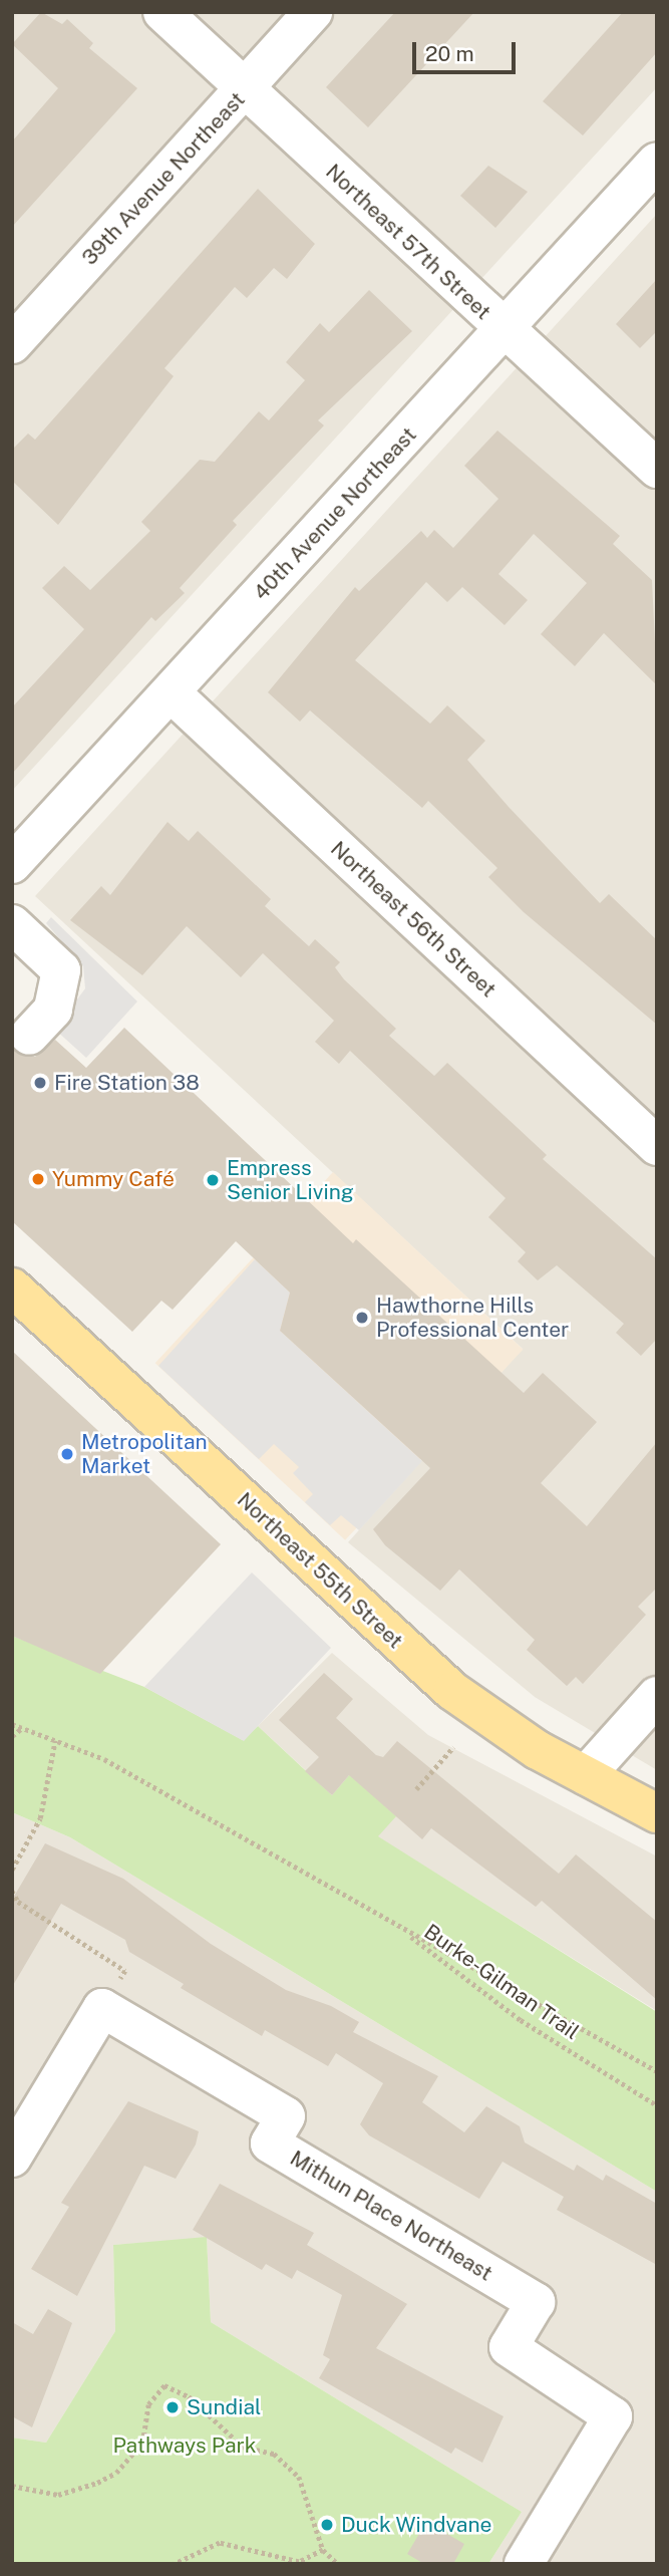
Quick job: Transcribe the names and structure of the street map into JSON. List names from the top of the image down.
{
  "streets": {
    "main road": ["Northeast 55th Street"],
    "street": [
      "39th Avenue Northeast",
      "Northeast 57th Street",
      "40th Avenue Northeast",
      "Northeast 56th Street",
      "Mithun Place Northeast"
    ],
    "path": ["Burke-Gilman Trail"]
  },
  "crossings": [
    ["39th Avenue Northeast", "Northeast 57th Street"],
    ["Northeast 57th Street", "40th Avenue Northeast"],
    ["40th Avenue Northeast", "Northeast 56th Street"]
  ],
  "parks": ["Pathways Park"],
  "places": [
    "Fire Station 38",
    "Yummy Café",
    "Empress Senior Living",
    "Hawthorne Hills Professional Center",
    "Metropolitan Market",
    "Sundial",
    "Duck Windvane"
  ],
  "scale_bar": "20 m"
}
